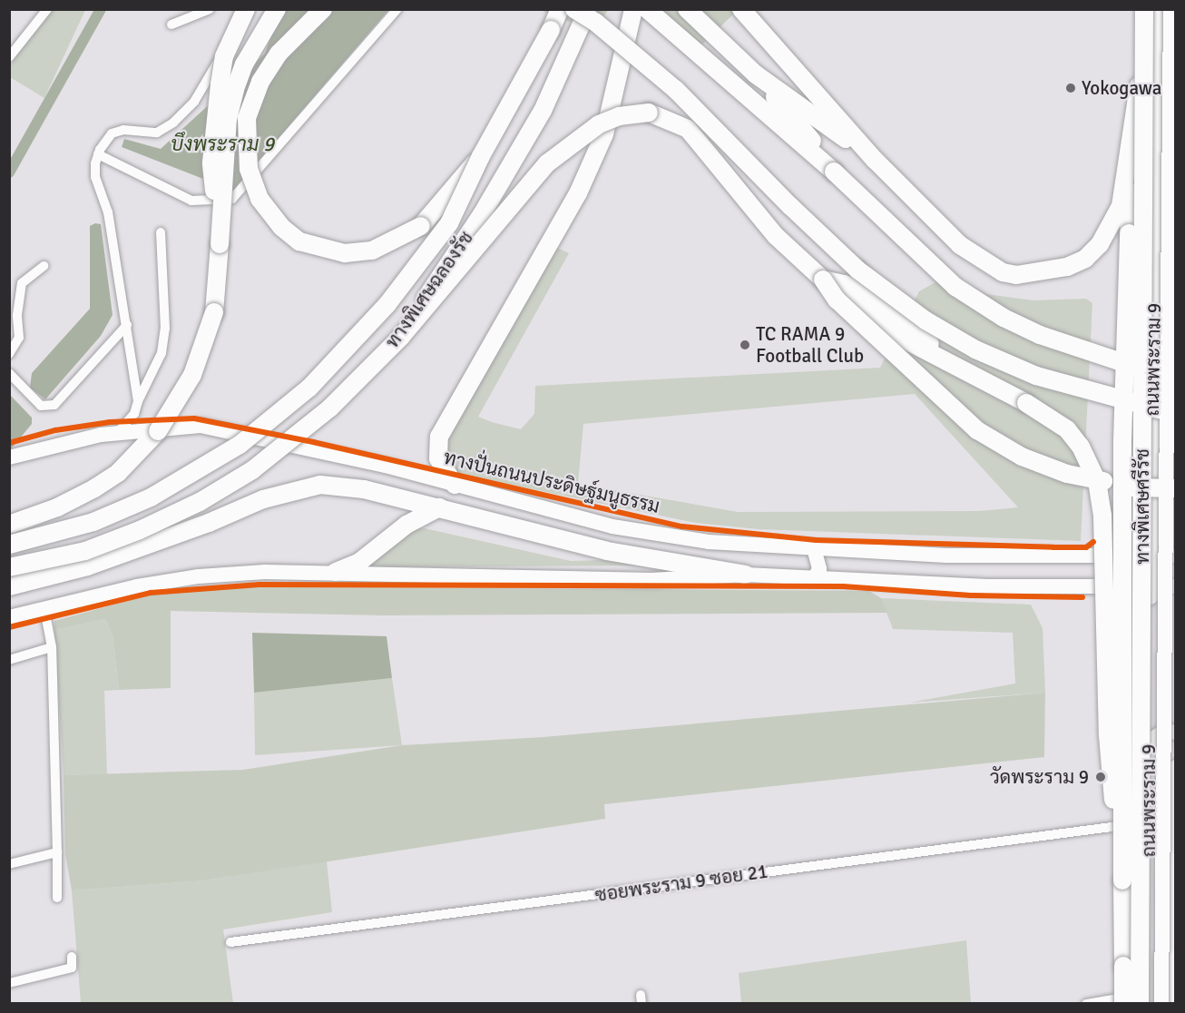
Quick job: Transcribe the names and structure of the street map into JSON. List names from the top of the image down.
{
  "streets": {
    "highway": ["ทางพิเศษฉลองรัช", "ทางพิเศษศรีรัช"],
    "main road": ["ถนนพระราม 9"],
    "street": ["ซอยพระราม 9 ซอย 21"],
    "cycle path": ["ทางปั่นถนนประดิษฐ์มนูธรรม"]
  },
  "crossings": [
    ["ถนนพระราม 9", "ทางพิเศษศรีรัช"]
  ],
  "water": ["บึงพระราม 9"],
  "places": ["Yokogawa", "TC RAMA 9 Football Club", "วัดพระราม 9"]
}
